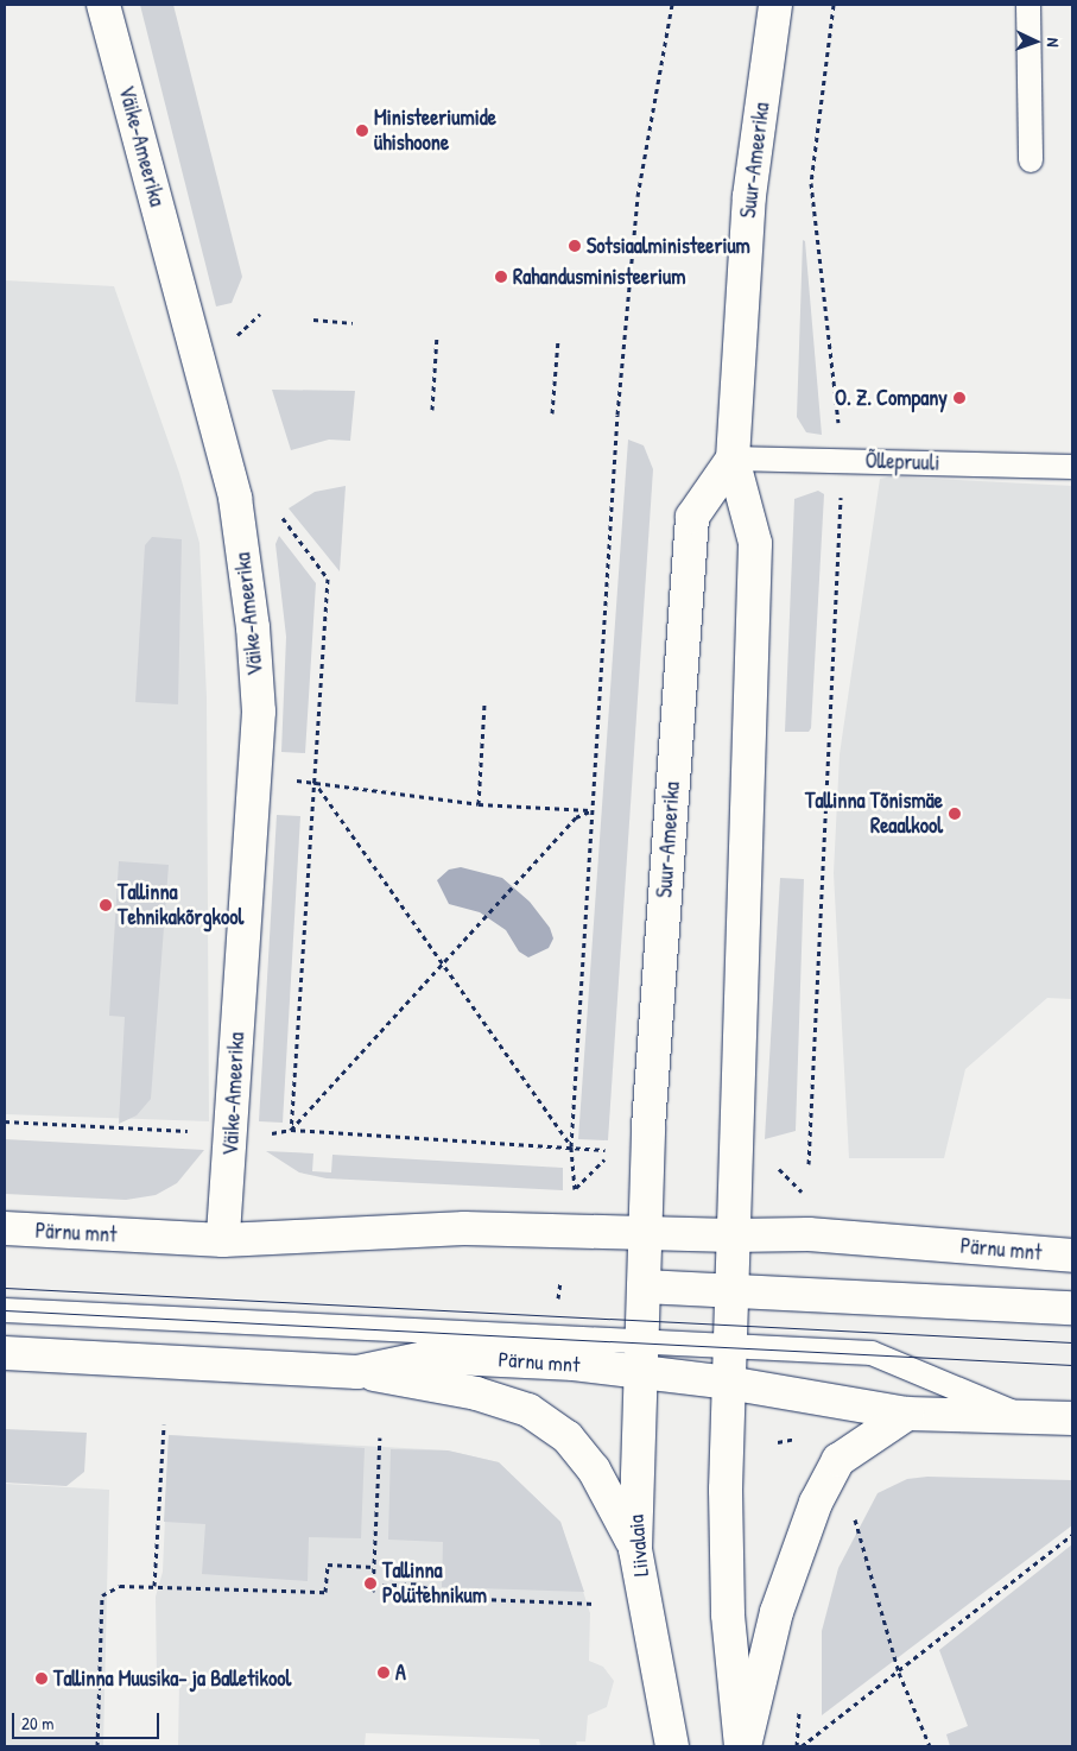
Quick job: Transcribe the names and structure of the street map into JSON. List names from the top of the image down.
{
  "streets": {
    "main road": [
      "Väike-Ameerika",
      "Suur-Ameerika",
      "Pärnu mnt",
      "Liivalaia"
    ],
    "lane": ["Õllepruuli"]
  },
  "crossings": [
    ["Väike-Ameerika", "Pärnu mnt"],
    ["Suur-Ameerika", "Õllepruuli"],
    ["Suur-Ameerika", "Pärnu mnt"],
    ["Suur-Ameerika", "Liivalaia"],
    ["Pärnu mnt", "Liivalaia"]
  ],
  "places": [
    "Ministeeriumide ühishoone",
    "Sotsiaalministeerium",
    "Rahandusministeerium",
    "O. Z. Company",
    "Tallinna Tõnismäe Reaalkool",
    "Tallinna Tehnikakõrgkool",
    "Tallinna Polütehnikum",
    "A",
    "Tallinna Muusika- ja Balletikool"
  ],
  "scale_bar": "20 m",
  "north": "right"
}
